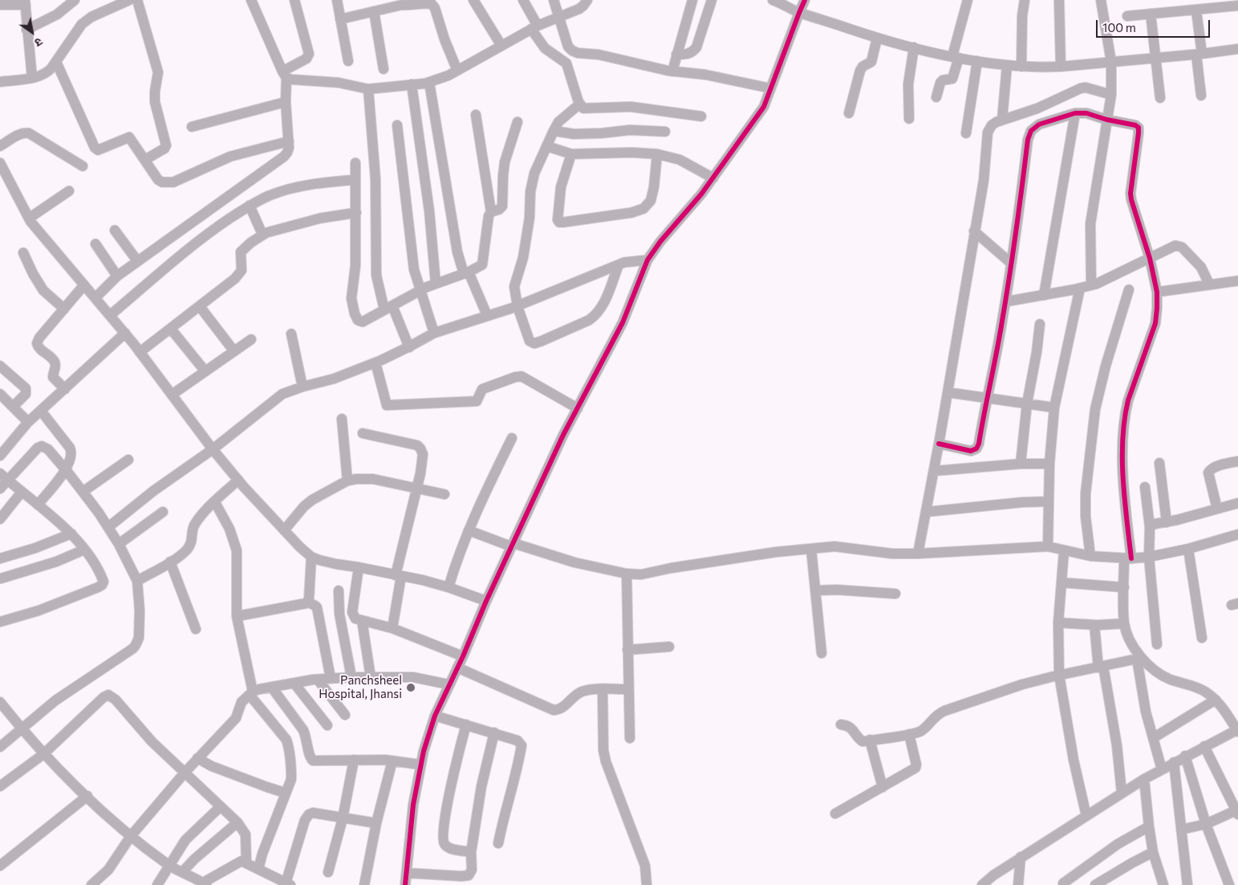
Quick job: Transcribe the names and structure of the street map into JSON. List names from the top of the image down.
{
  "places": ["Panchsheel Hospital, Jhansi"],
  "scale_bar": "100 m",
  "north": "bottom right"
}
